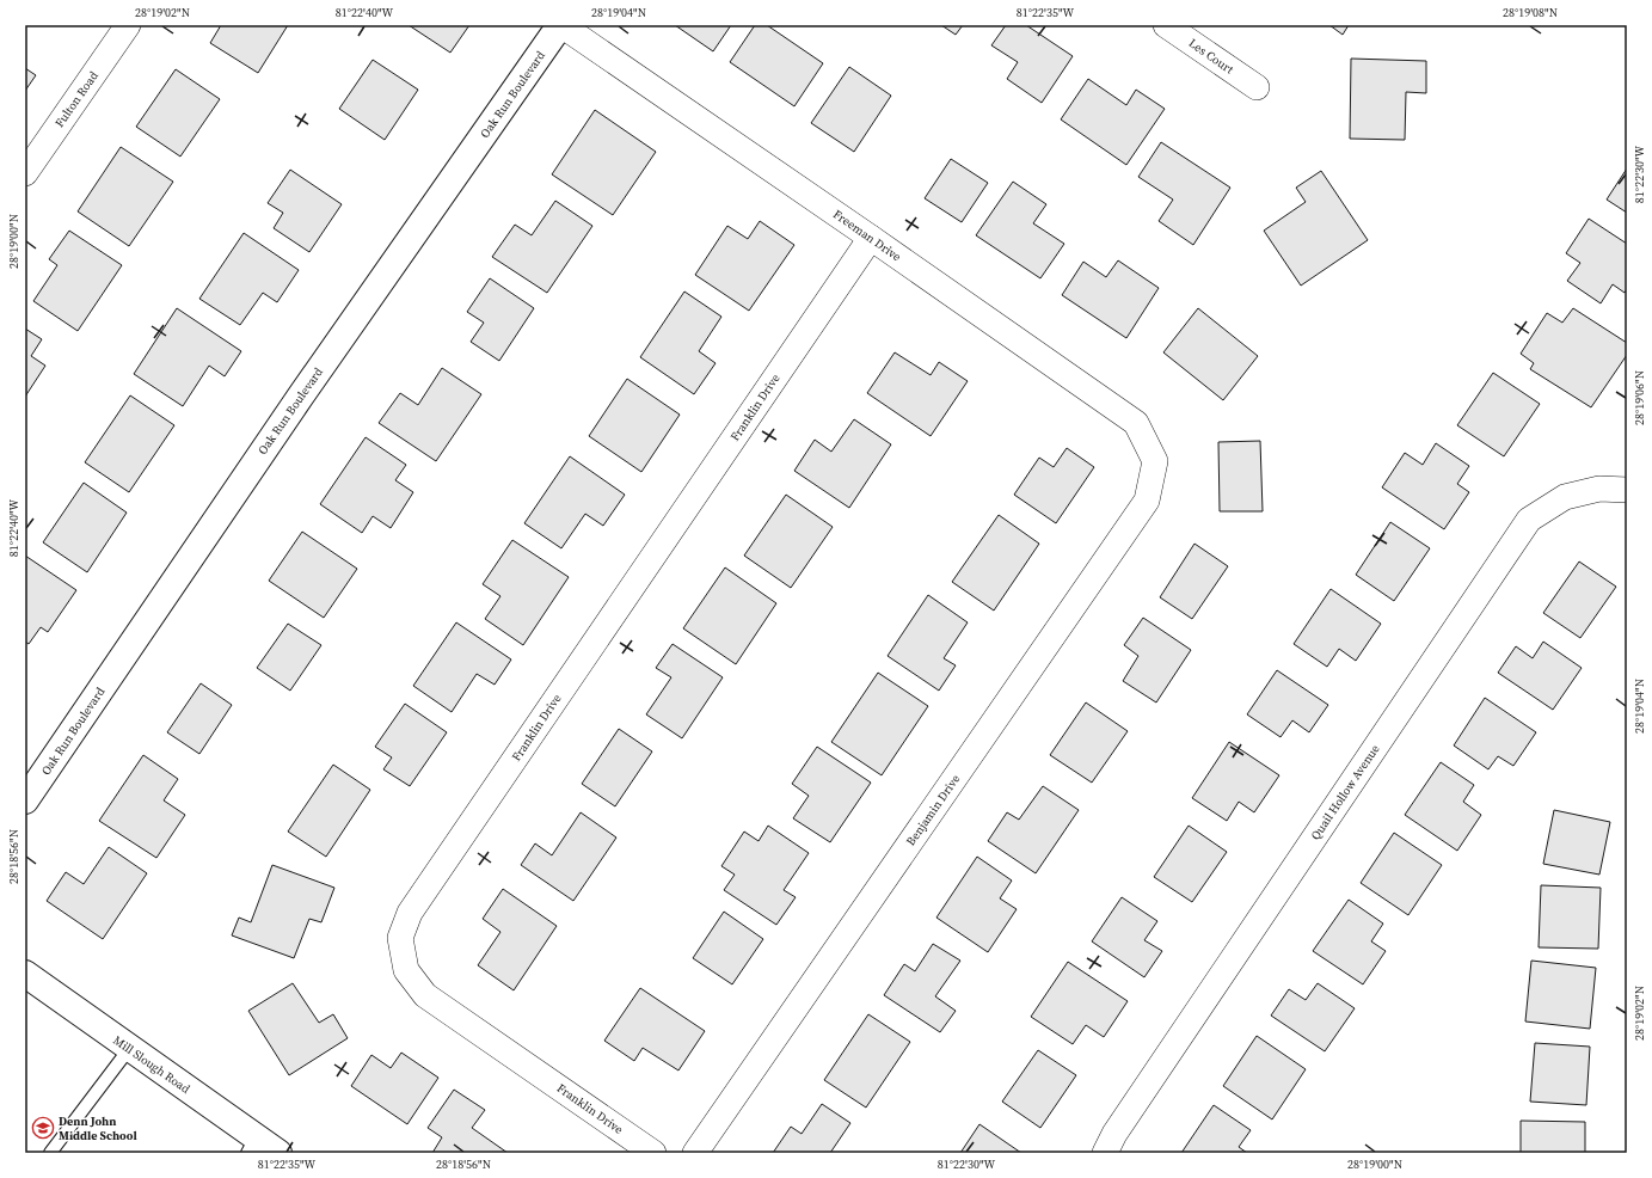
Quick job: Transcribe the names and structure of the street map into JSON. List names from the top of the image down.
{
  "streets": {
    "street": [
      "Les Court",
      "Oak Run Boulevard",
      "Fulton Road",
      "Freeman Drive",
      "Franklin Drive",
      "Quail Hollow Avenue",
      "Benjamin Drive",
      "Mill Slough Road"
    ]
  },
  "crossings": [
    ["Oak Run Boulevard", "Freeman Drive"],
    ["Freeman Drive", "Franklin Drive"],
    ["Freeman Drive", "Benjamin Drive"]
  ],
  "places": {
    "school or university": ["Denn John Middle School"]
  },
  "coordinates": [
    "28°19'02\"N",
    "81°22'40\"W",
    "28°19'04\"N",
    "81°22'35\"W",
    "28°19'08\"N",
    "81°22'30\"W",
    "28°19'00\"N",
    "28°19'06\"N",
    "28°18'56\"N"
  ]
}
